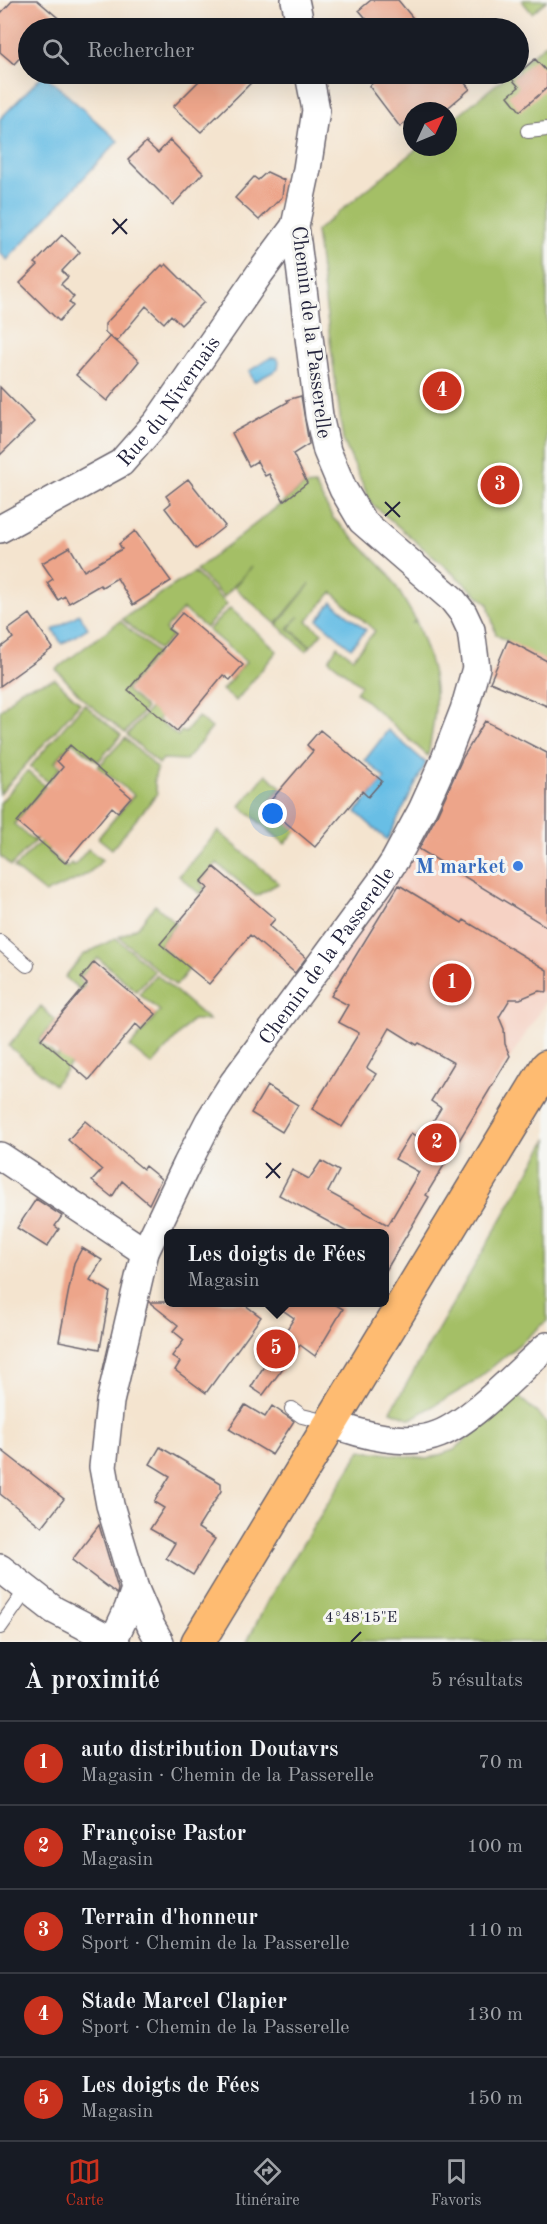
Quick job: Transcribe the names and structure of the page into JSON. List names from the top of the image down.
{
  "streets": {
    "street": ["Chemin de la Passerelle", "Rue du Nivernais"]
  },
  "crossings": [
    ["Chemin de la Passerelle", "Rue du Nivernais"]
  ],
  "places": ["M market"],
  "north": "top right",
  "page": {
    "search": "Rechercher",
    "pins": [
      "4",
      "3",
      "1",
      "2",
      "5"
    ],
    "popup": ["Les doigts de Fées", "Magasin"],
    "heading": ["À proximité", "5 résultats"],
    "list": [
      {
        "mark": "1",
        "name": "auto distribution Doutavrs",
        "note": "Magasin · Chemin de la Passerelle",
        "value": "70 m"
      },
      {
        "mark": "2",
        "name": "Françoise Pastor",
        "note": "Magasin",
        "value": "100 m"
      },
      {
        "mark": "3",
        "name": "Terrain d'honneur",
        "note": "Sport · Chemin de la Passerelle",
        "value": "110 m"
      },
      {
        "mark": "4",
        "name": "Stade Marcel Clapier",
        "note": "Sport · Chemin de la Passerelle",
        "value": "130 m"
      },
      {
        "mark": "5",
        "name": "Les doigts de Fées",
        "note": "Magasin",
        "value": "150 m"
      }
    ],
    "nav": ["Carte", "Itinéraire", "Favoris"]
  },
  "coordinates": ["4°48'15\"E"]
}
